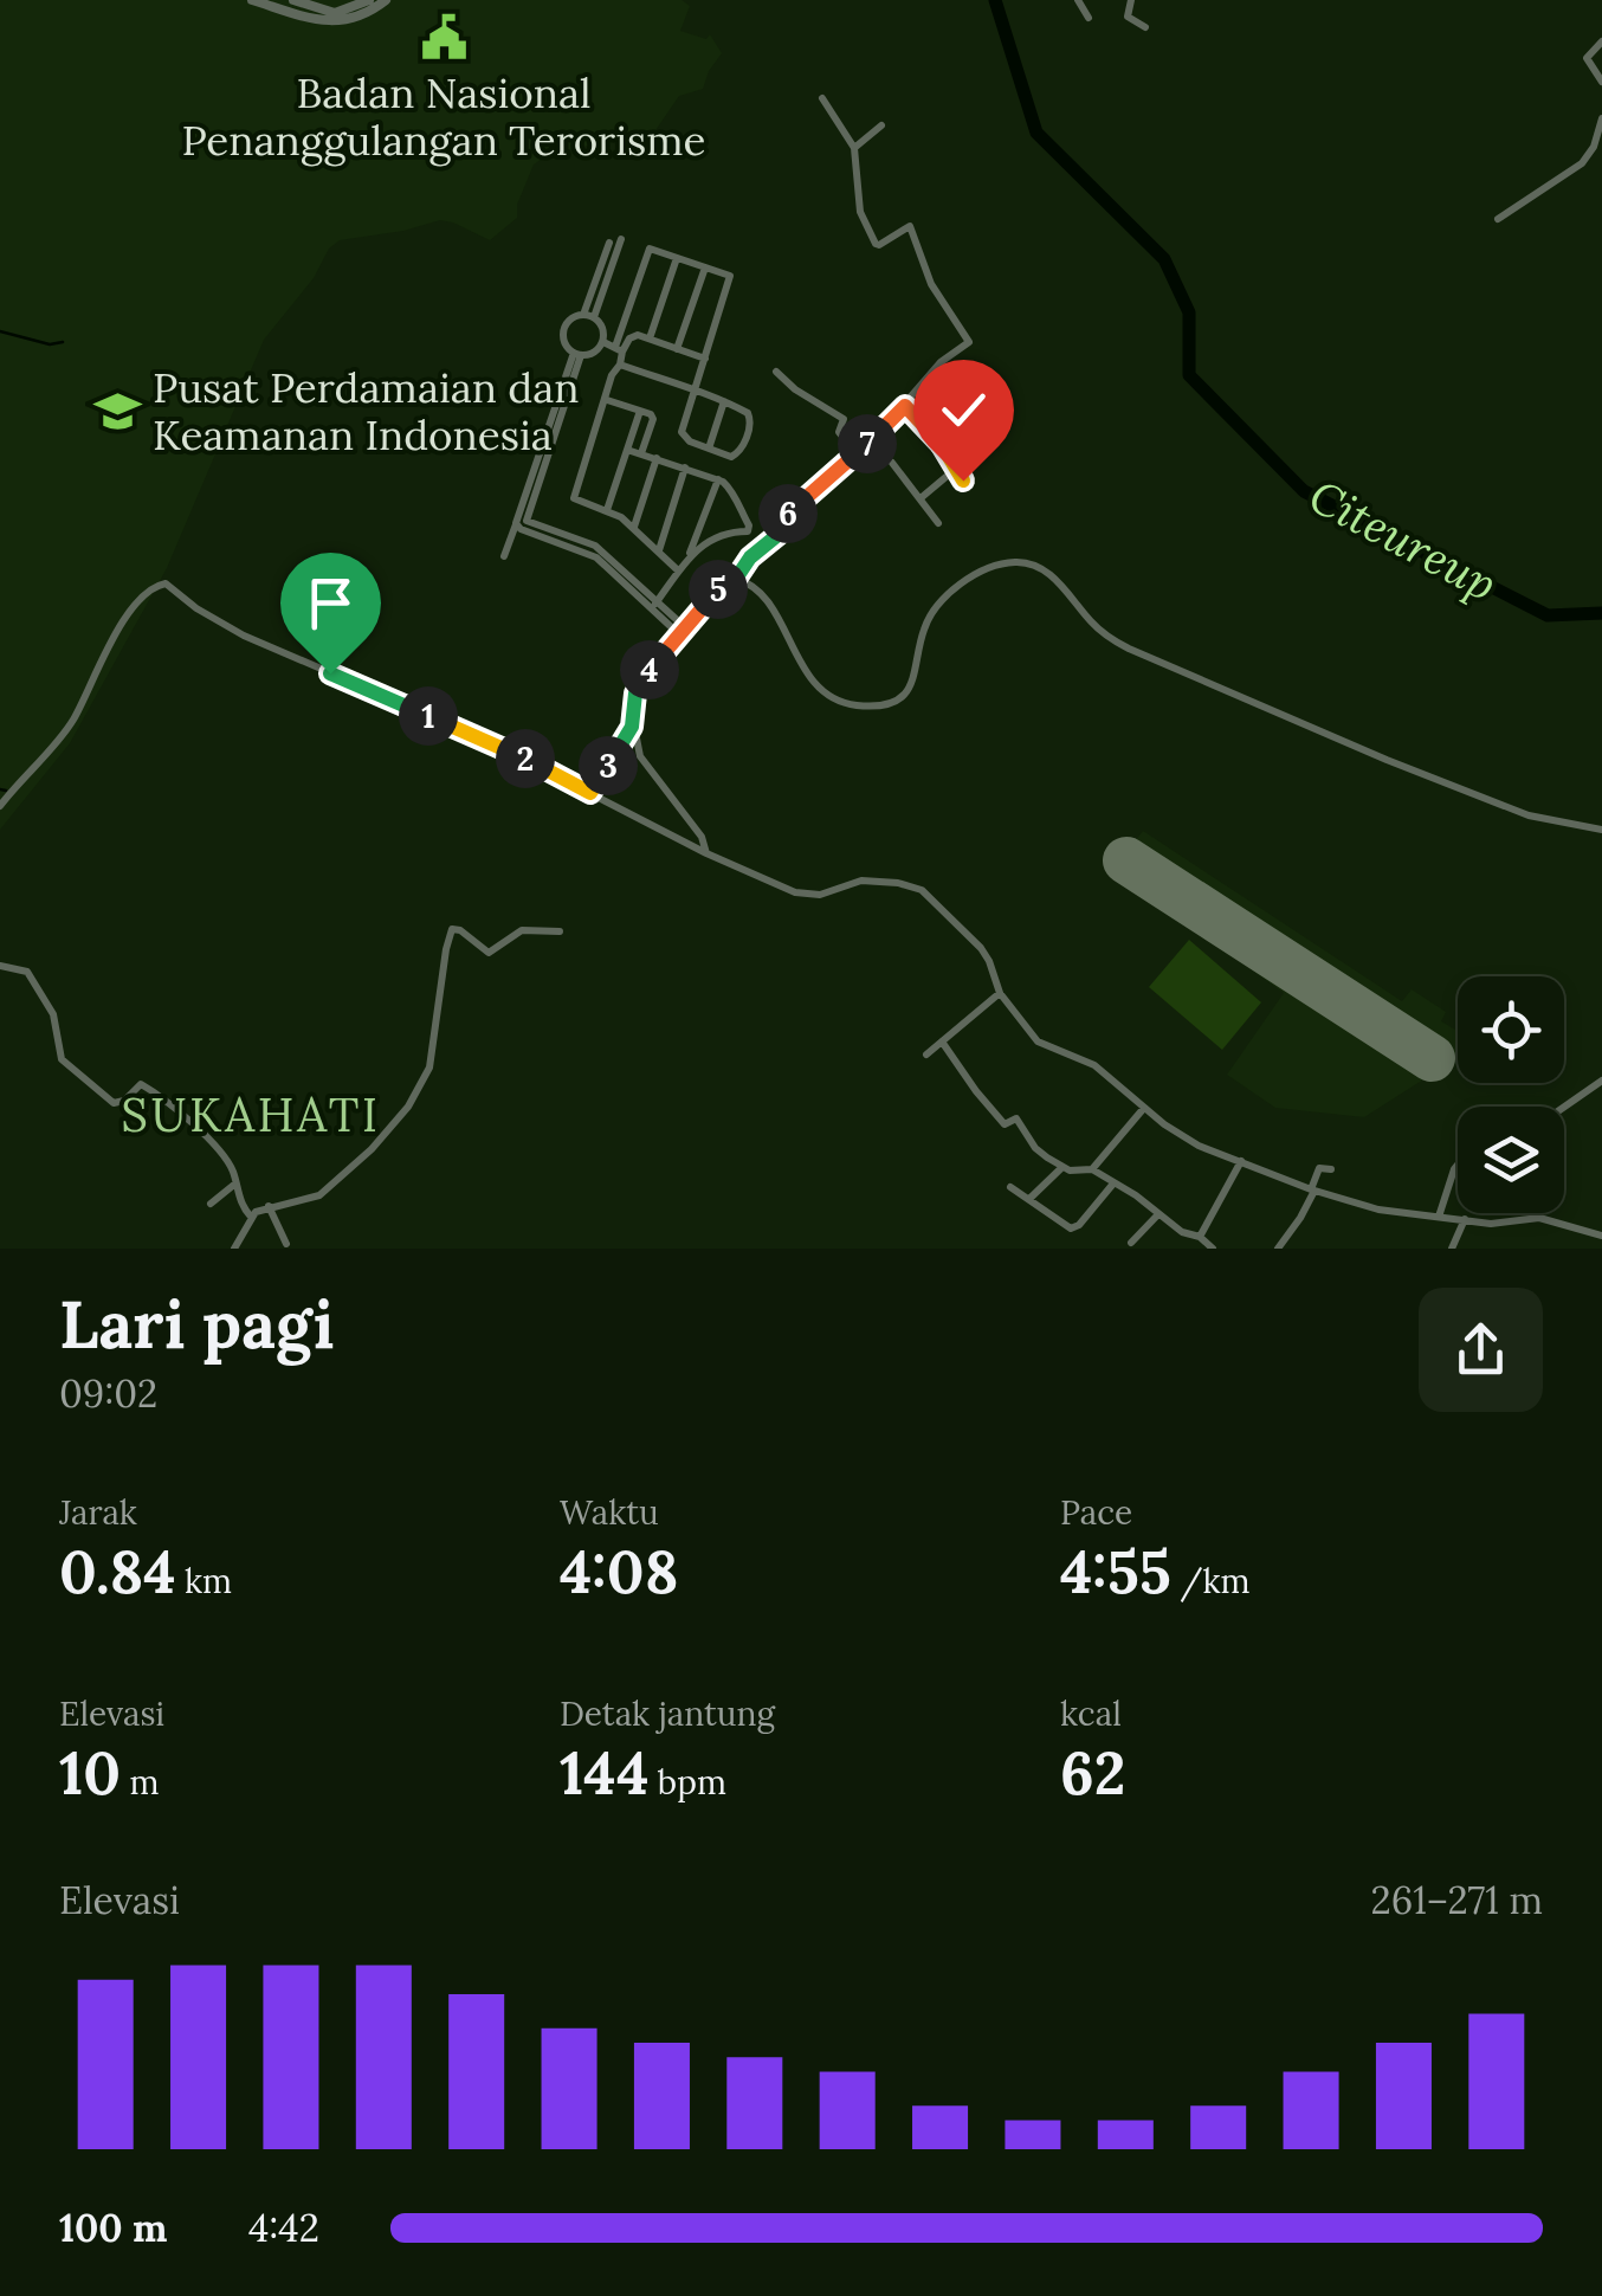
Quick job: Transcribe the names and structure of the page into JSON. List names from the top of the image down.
{
  "districts": ["SUKAHATI"],
  "water": ["Citeureup"],
  "places": {
    "public building": ["Badan Nasional Penanggulangan Terorisme"],
    "school or university": ["Pusat Perdamaian dan Keamanan Indonesia"]
  },
  "page": {
    "pins": [
      "7",
      "6",
      "5",
      "4",
      "1",
      "2",
      "3"
    ],
    "heading": ["Lari pagi", "09:02"],
    "stats": [
      ["Jarak", "0.84 km"],
      ["Waktu", "4:08"],
      ["Pace", "4:55 /km"],
      ["Elevasi", "10 m"],
      ["Detak jantung", "144 bpm"],
      ["kcal", "62"]
    ],
    "chart": ["Elevasi", "261–271 m"],
    "list": [
      {
        "name": "100 m",
        "note": "4:42"
      }
    ]
  }
}
